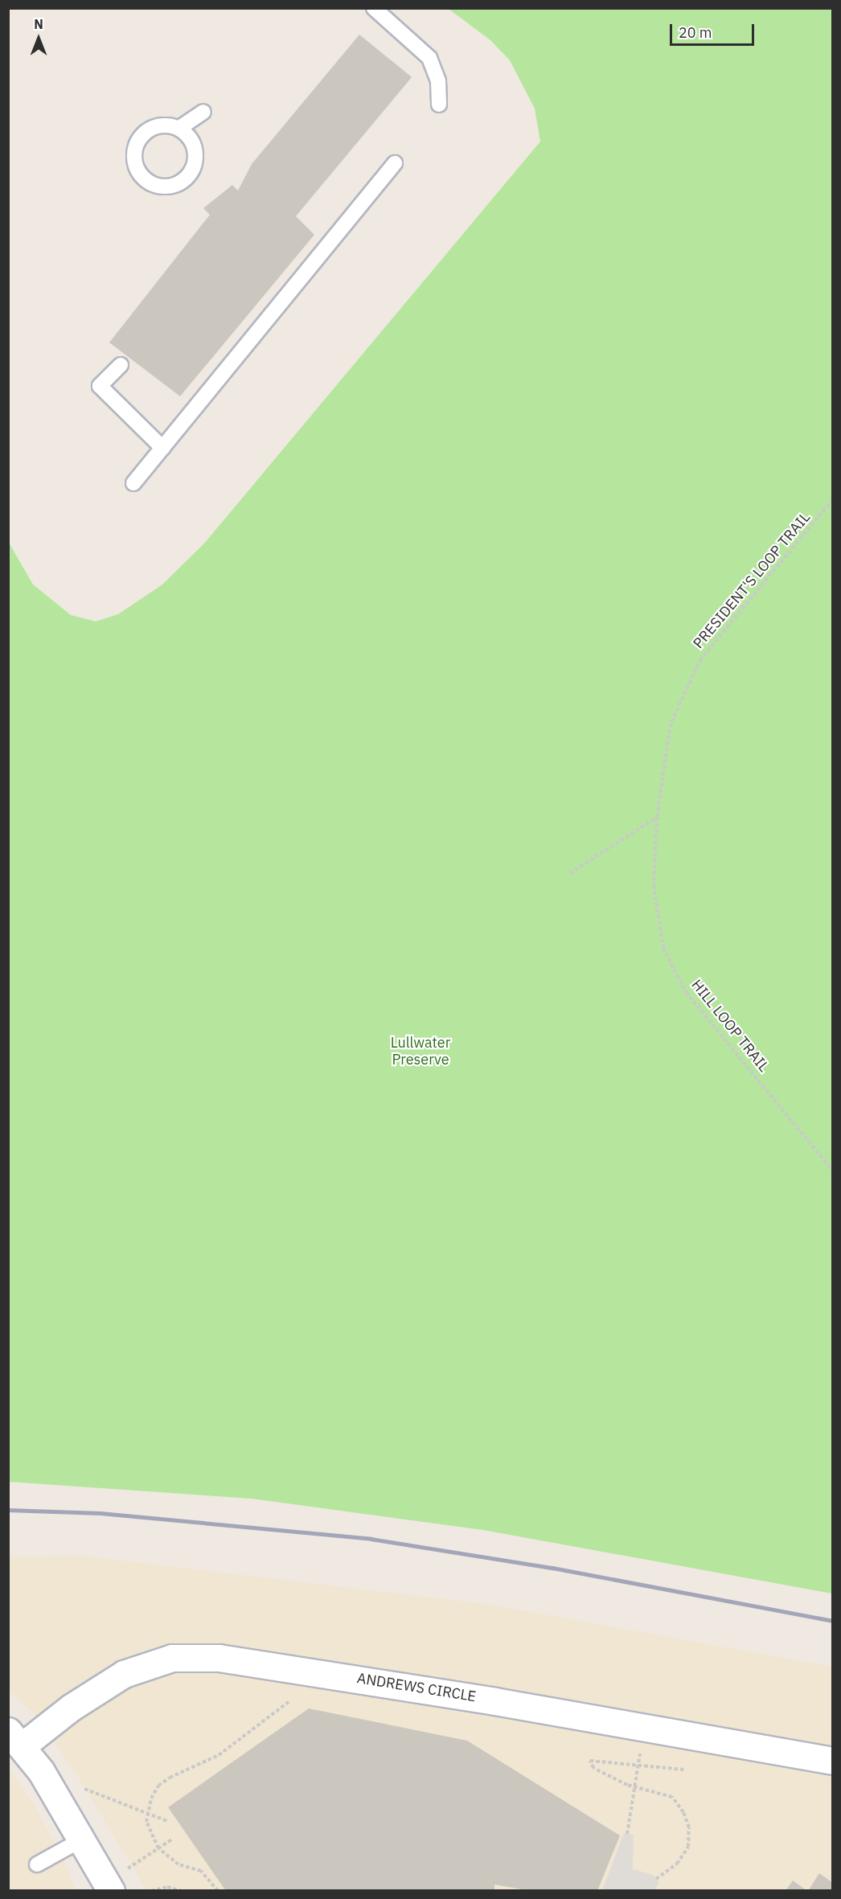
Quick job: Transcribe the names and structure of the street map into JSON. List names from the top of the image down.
{
  "streets": {
    "street": ["ANDREWS CIRCLE"],
    "path": ["PRESIDENT'S LOOP TRAIL", "HILL LOOP TRAIL"]
  },
  "crossings": [
    ["PRESIDENT'S LOOP TRAIL", "HILL LOOP TRAIL"]
  ],
  "parks": ["Lullwater Preserve"],
  "scale_bar": "20 m",
  "north": "top"
}
